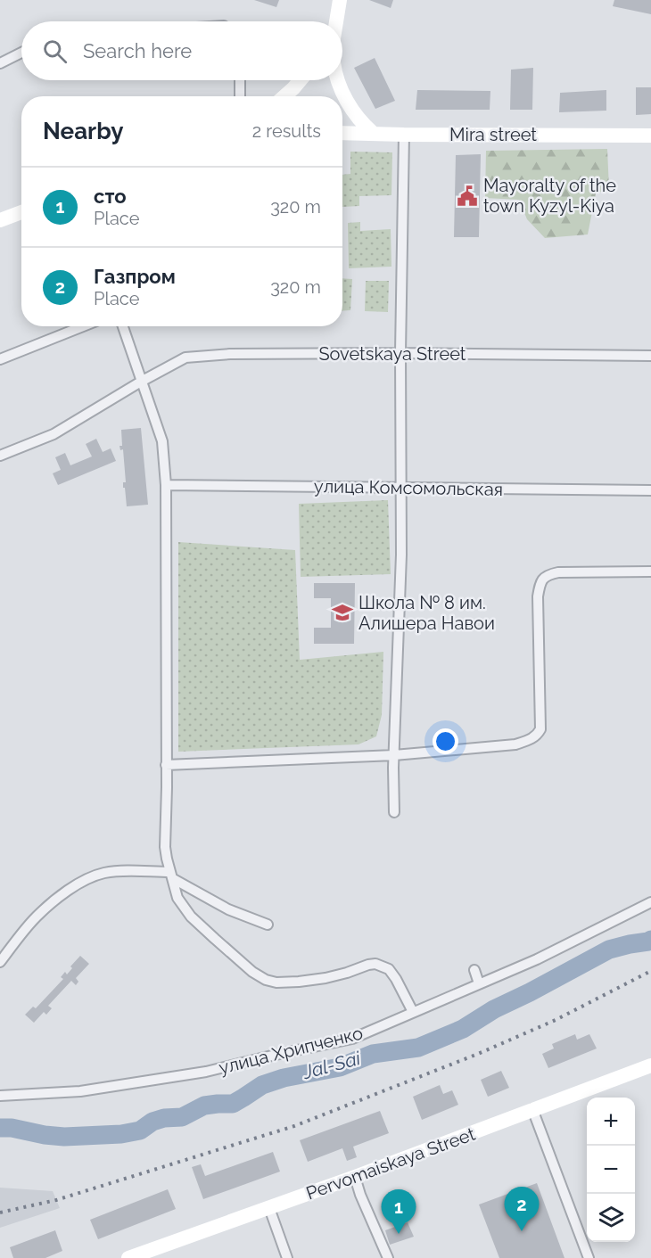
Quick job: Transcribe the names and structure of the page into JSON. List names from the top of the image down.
{
  "streets": {
    "main road": ["Mira street", "Pervomaiskaya Street"],
    "street": ["Sovetskaya Street", "улица Комсомольская", "улица Хрипченко"]
  },
  "water": ["Jal-Sai"],
  "places": {
    "public building": ["Мayoralty of the town Kyzyl-Kiya"],
    "school or university": ["Школа № 8 им. Алишера Навои"]
  },
  "page": {
    "search": "Search here",
    "heading": ["Nearby", "2 results"],
    "list": [
      {
        "mark": "1",
        "name": "сто",
        "note": "Place",
        "value": "320 m"
      },
      {
        "mark": "2",
        "name": "Газпром",
        "note": "Place",
        "value": "320 m"
      }
    ],
    "map_buttons": ["+", "−"],
    "pins": ["2", "1"]
  }
}
